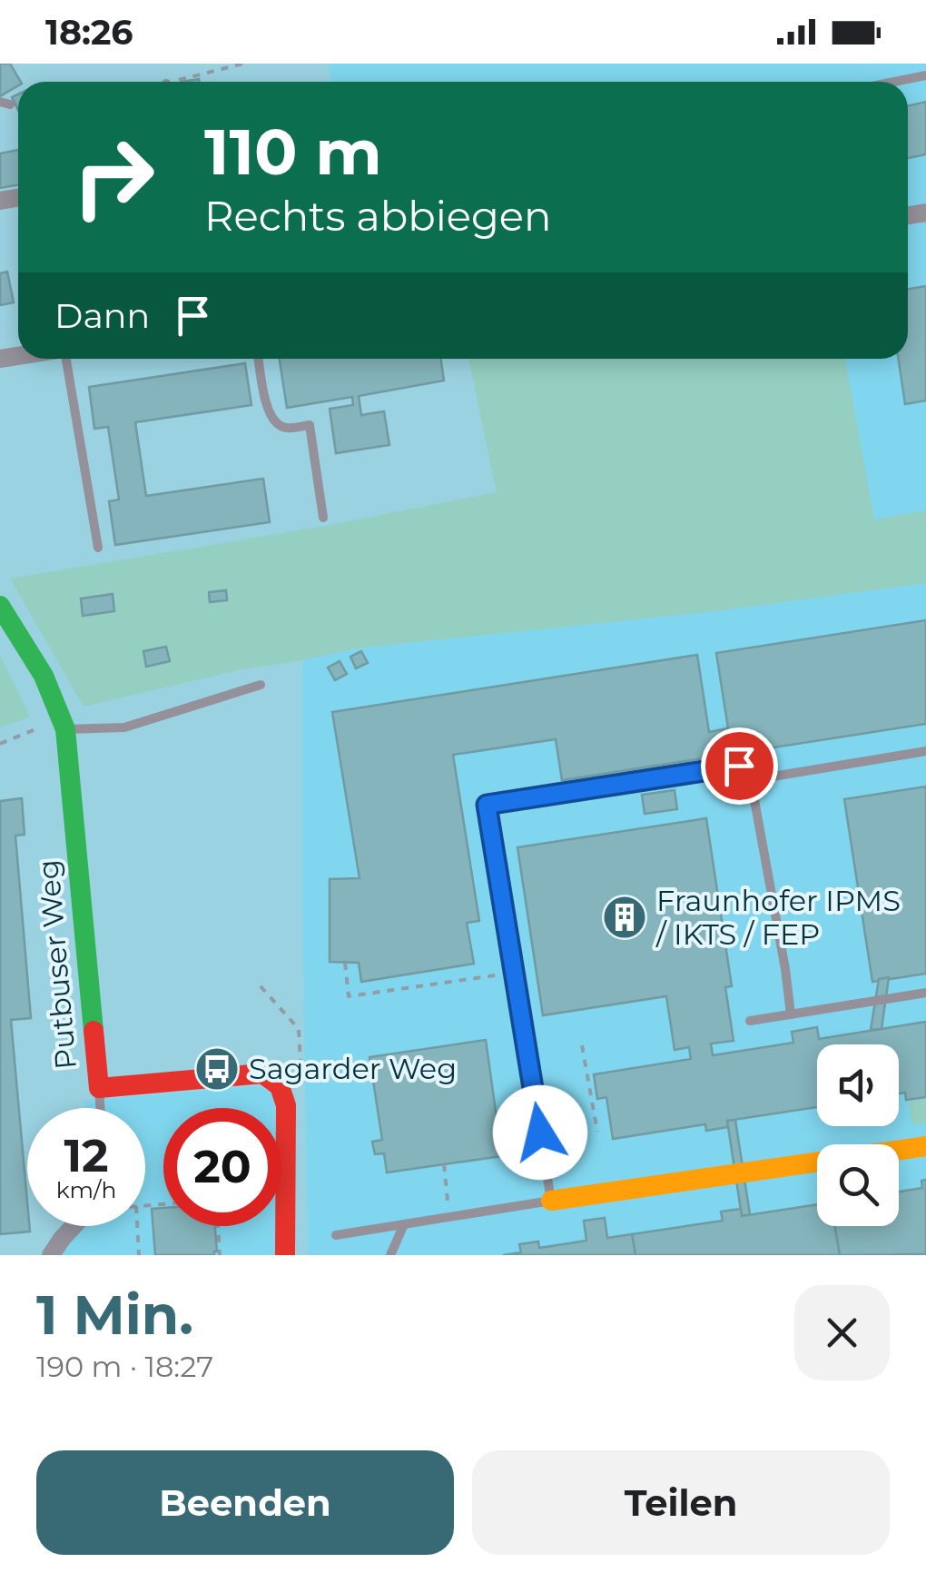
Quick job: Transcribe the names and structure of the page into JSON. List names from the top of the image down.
{
  "streets": {
    "street": ["Putbuser Weg"]
  },
  "places": {
    "building": ["Fraunhofer IPMS / IKTS / FEP"],
    "bus stop": ["Sagarder Weg"]
  },
  "page": {
    "status": "18:26",
    "turn": ["110 m", "Rechts abbiegen"],
    "then": "Dann",
    "speed": "12 km/h",
    "limit": "20",
    "heading": ["1 Min.", "190 m · 18:27"],
    "buttons": ["Beenden", "Teilen"]
  }
}
